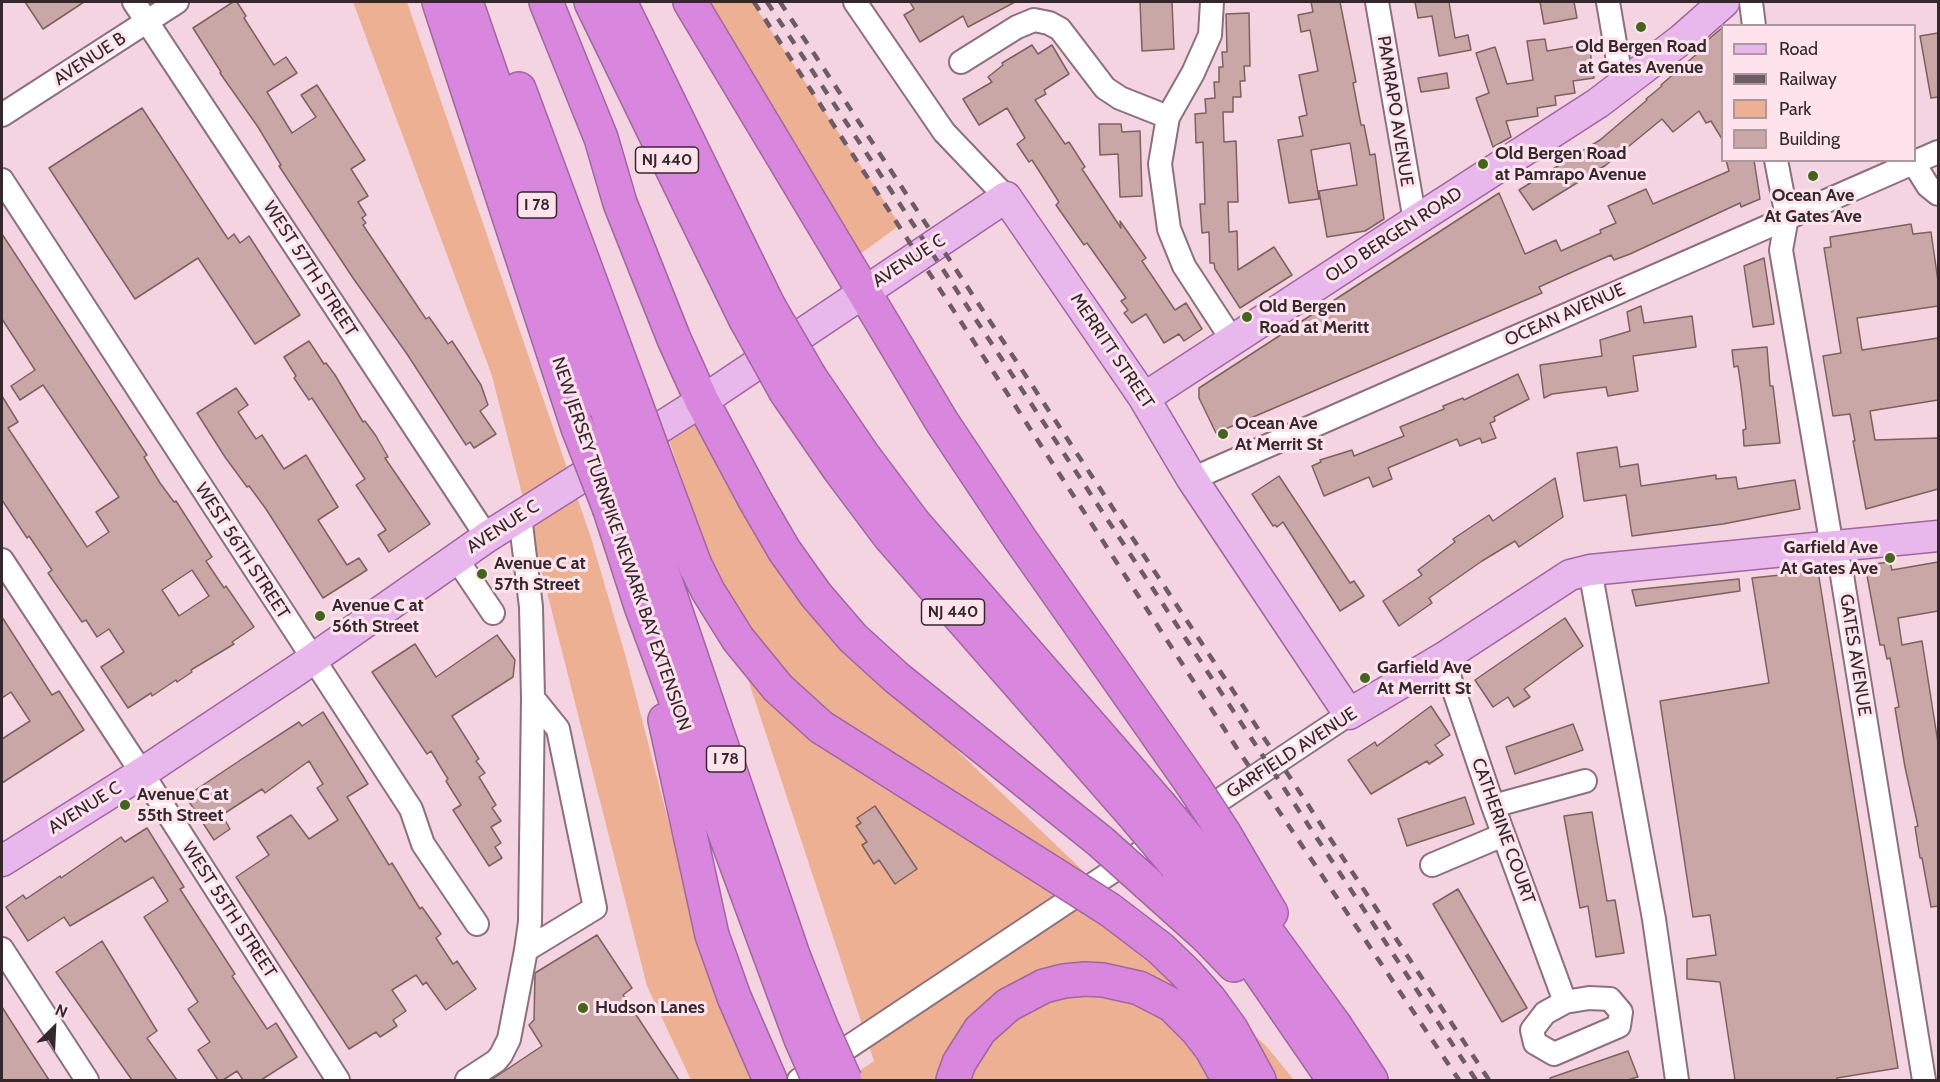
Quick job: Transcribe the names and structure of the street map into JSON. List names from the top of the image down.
{
  "streets": {
    "highway": ["NJ 440", "I 78", "NEW JERSEY TURNPIKE NEWARK BAY EXTENSION"],
    "main road": [
      "OLD BERGEN ROAD",
      "AVENUE C",
      "MERRITT STREET",
      "GARFIELD AVENUE"
    ],
    "street": [
      "AVENUE B",
      "PAMRAPO AVENUE",
      "WEST 57TH STREET",
      "OCEAN AVENUE",
      "WEST 56TH STREET",
      "GATES AVENUE",
      "CATHERINE COURT",
      "WEST 55TH STREET"
    ]
  },
  "crossings": [
    ["AVENUE B", "WEST 57TH STREET"],
    ["PAMRAPO AVENUE", "OLD BERGEN ROAD"],
    ["OLD BERGEN ROAD", "MERRITT STREET"],
    ["AVENUE C", "WEST 57TH STREET"],
    ["AVENUE C", "MERRITT STREET"],
    ["AVENUE C", "WEST 56TH STREET"],
    ["AVENUE C", "WEST 55TH STREET"],
    ["OCEAN AVENUE", "MERRITT STREET"],
    ["OCEAN AVENUE", "GATES AVENUE"],
    ["MERRITT STREET", "GARFIELD AVENUE"],
    ["GATES AVENUE", "GARFIELD AVENUE"],
    ["GARFIELD AVENUE", "CATHERINE COURT"]
  ],
  "places": [
    "Old Bergen Road at Gates Avenue",
    "Old Bergen Road at Pamrapo Avenue",
    "Ocean Ave At Gates Ave",
    "Old Bergen Road at Meritt",
    "Ocean Ave At Merrit St",
    "Garfield Ave At Gates Ave",
    "Avenue C at 57th Street",
    "Avenue C at 56th Street",
    "Garfield Ave At Merritt St",
    "Avenue C at 55th Street",
    "Hudson Lanes"
  ],
  "legend": [
    "Road",
    "Railway",
    "Park",
    "Building"
  ],
  "north": "top right"
}
